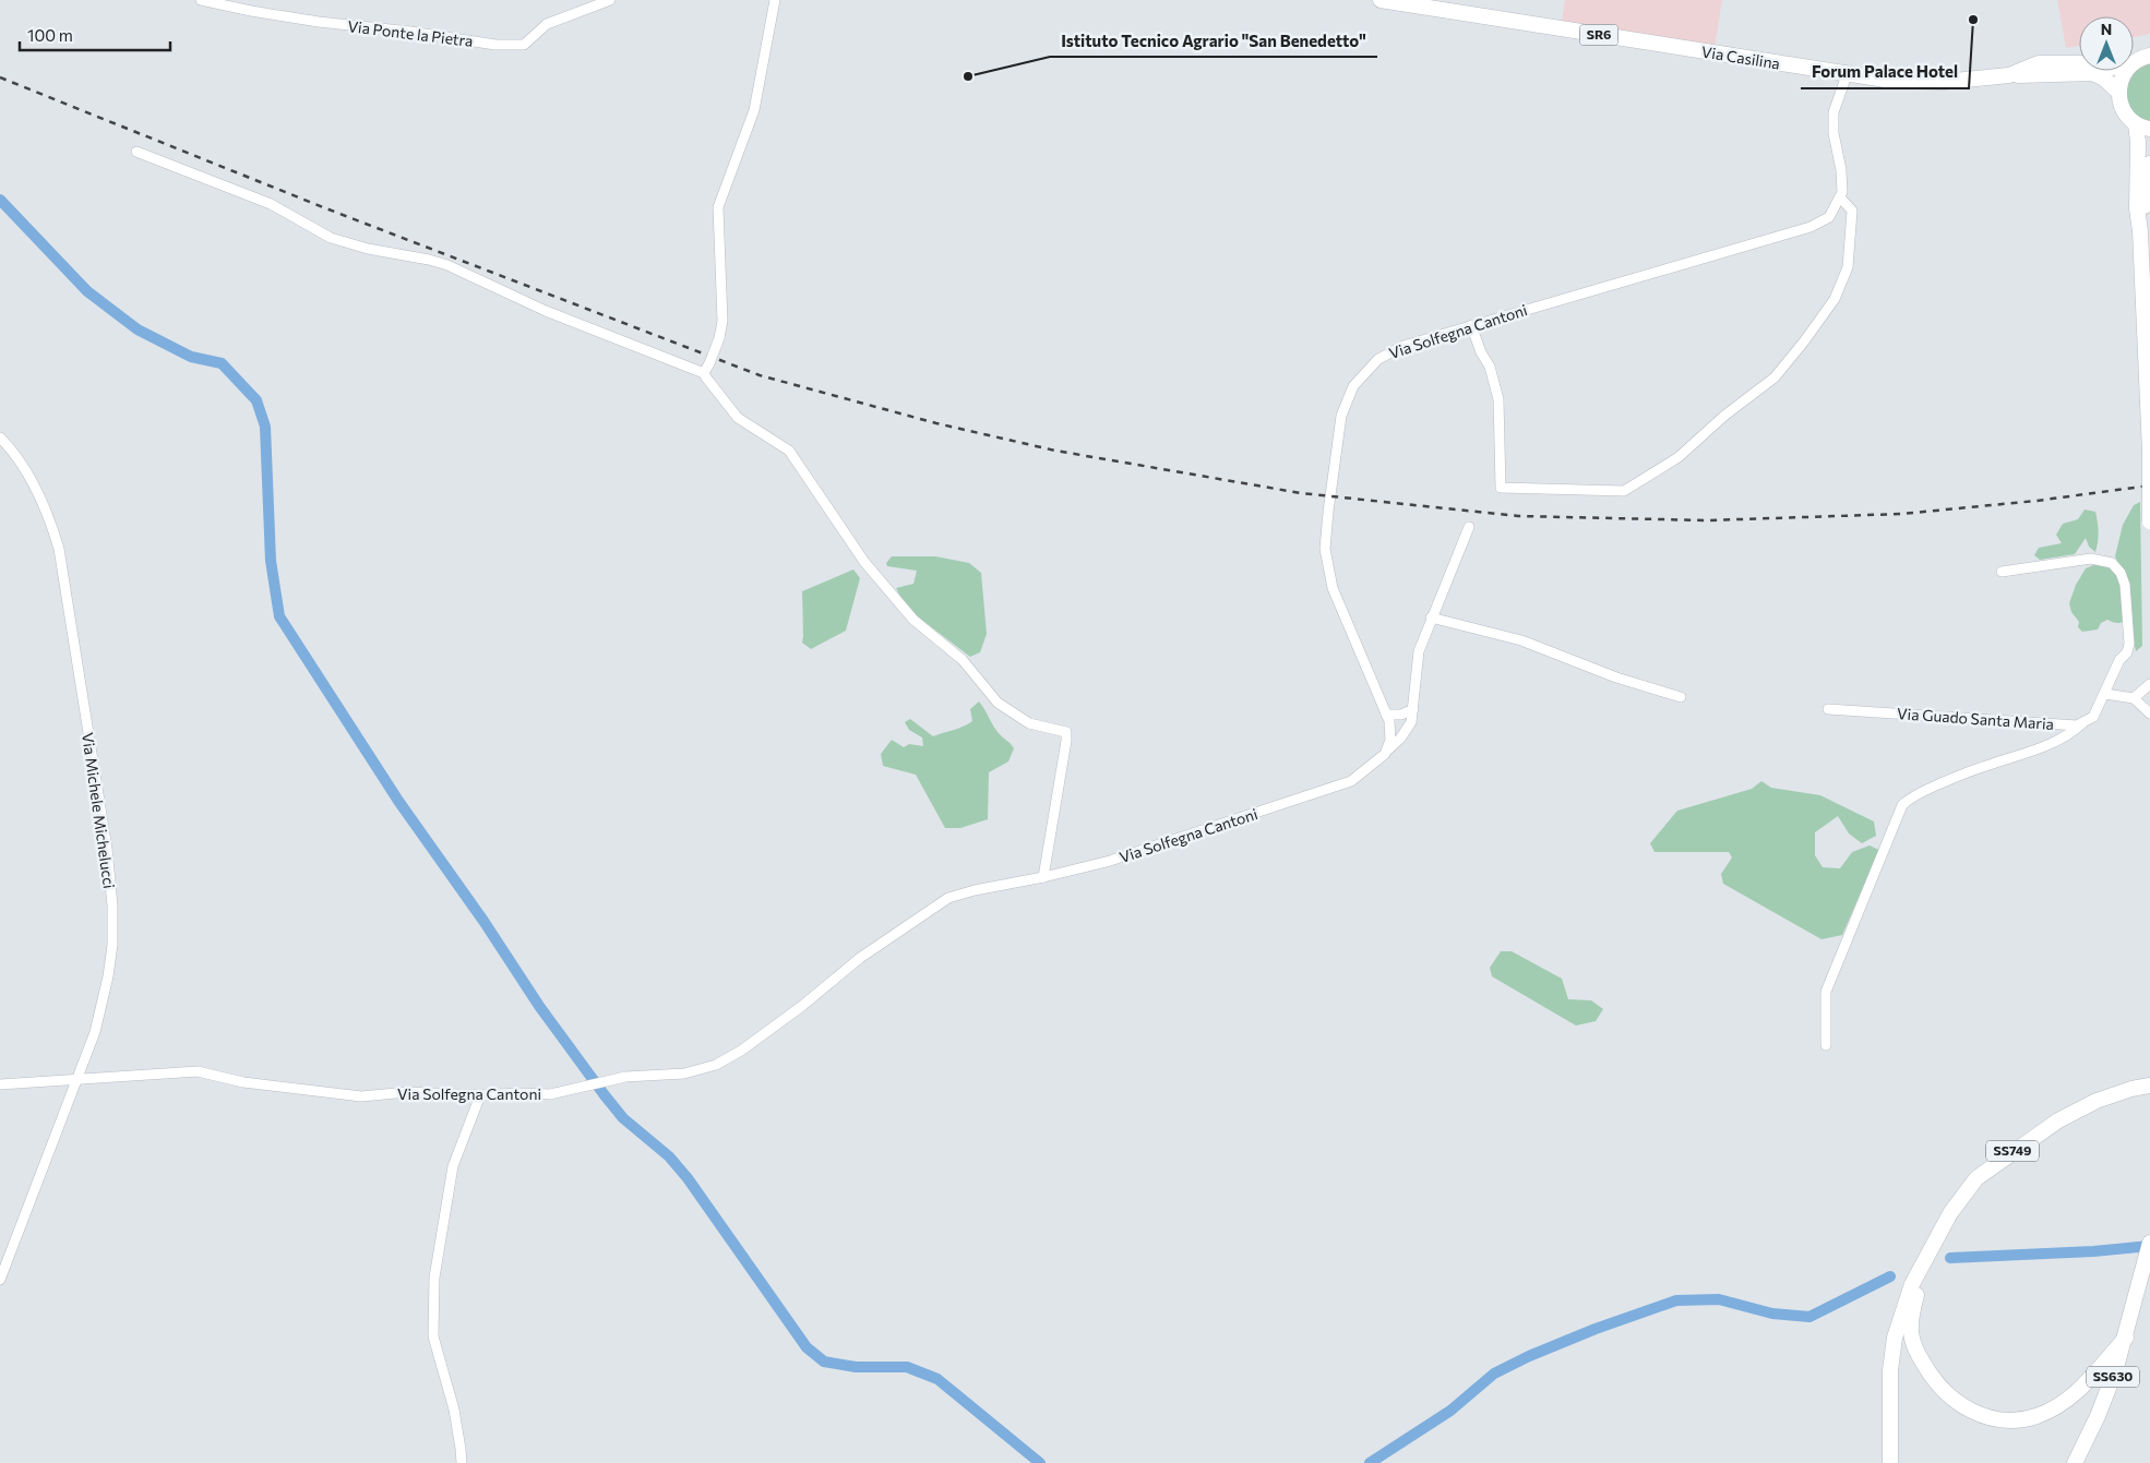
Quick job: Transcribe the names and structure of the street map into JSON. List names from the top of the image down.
{
  "streets": {
    "main road": [
      "SR6",
      "Via Casilina",
      "SS749",
      "SS630"
    ],
    "street": [
      "Via Ponte la Pietra",
      "Via Solfegna Cantoni",
      "Via Guado Santa Maria",
      "Via Michele Michelucci"
    ]
  },
  "crossings": [
    ["Via Solfegna Cantoni", "Via Michele Michelucci"]
  ],
  "places": ["Forum Palace Hotel", "Istituto Tecnico Agrario \"San Benedetto\""],
  "scale_bar": "100 m",
  "north": "top"
}
